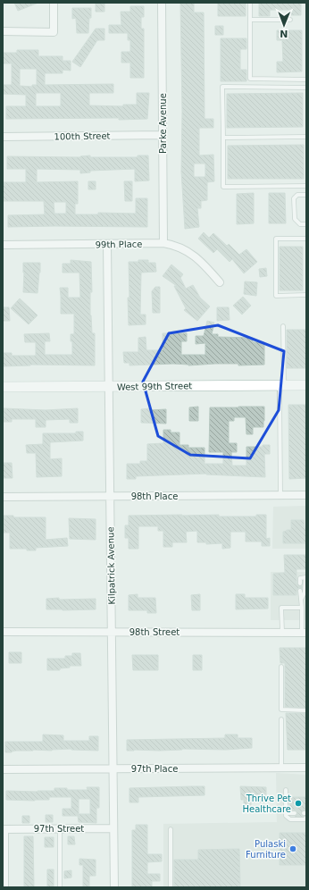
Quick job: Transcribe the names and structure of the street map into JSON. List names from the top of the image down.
{
  "streets": {
    "street": [
      "Parke Avenue",
      "100th Street",
      "99th Place",
      "West 99th Street",
      "98th Place",
      "Kilpatrick Avenue",
      "98th Street",
      "97th Place",
      "97th Street"
    ]
  },
  "crossings": [
    ["Parke Avenue", "100th Street"],
    ["Parke Avenue", "99th Place"],
    ["99th Place", "Kilpatrick Avenue"],
    ["West 99th Street", "Kilpatrick Avenue"],
    ["98th Place", "Kilpatrick Avenue"],
    ["Kilpatrick Avenue", "98th Street"],
    ["Kilpatrick Avenue", "97th Place"],
    ["Kilpatrick Avenue", "97th Street"]
  ],
  "places": ["Thrive Pet Healthcare", "Pulaski Furniture"],
  "north": "bottom"
}
